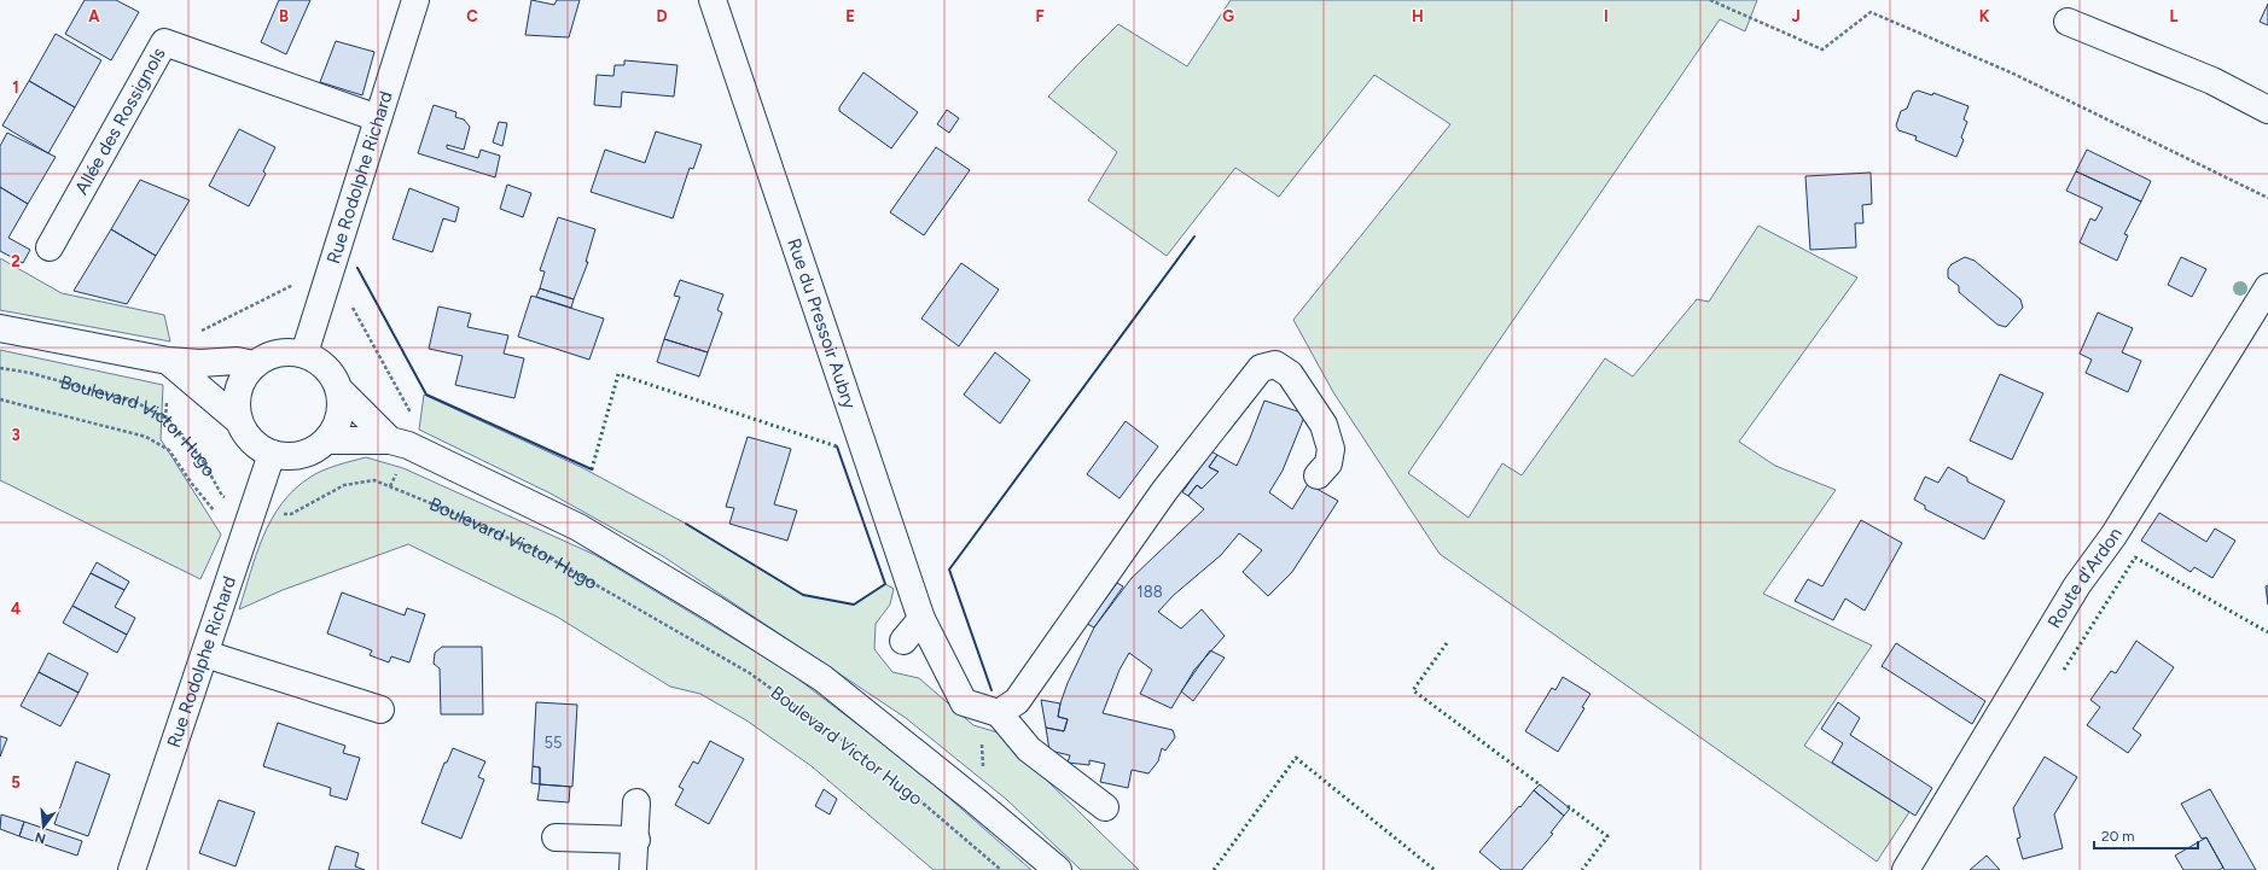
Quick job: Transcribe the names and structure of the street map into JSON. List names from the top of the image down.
{
  "streets": {
    "street": [
      "Allée des Rossignols",
      "Rue Rodolphe Richard",
      "Rue du Pressoir Aubry",
      "Boulevard Victor Hugo",
      "Route d'Ardon"
    ]
  },
  "crossings": [
    ["Allée des Rossignols", "Rue Rodolphe Richard"],
    ["Rue Rodolphe Richard", "Boulevard Victor Hugo"]
  ],
  "house_numbers": ["188", "55"],
  "scale_bar": "20 m",
  "north": "bottom",
  "grid": {
    "columns": [
      "A",
      "B",
      "C",
      "D",
      "E",
      "F",
      "G",
      "H",
      "I",
      "J",
      "K",
      "L"
    ],
    "rows": [
      "1",
      "2",
      "3",
      "4",
      "5"
    ]
  }
}
